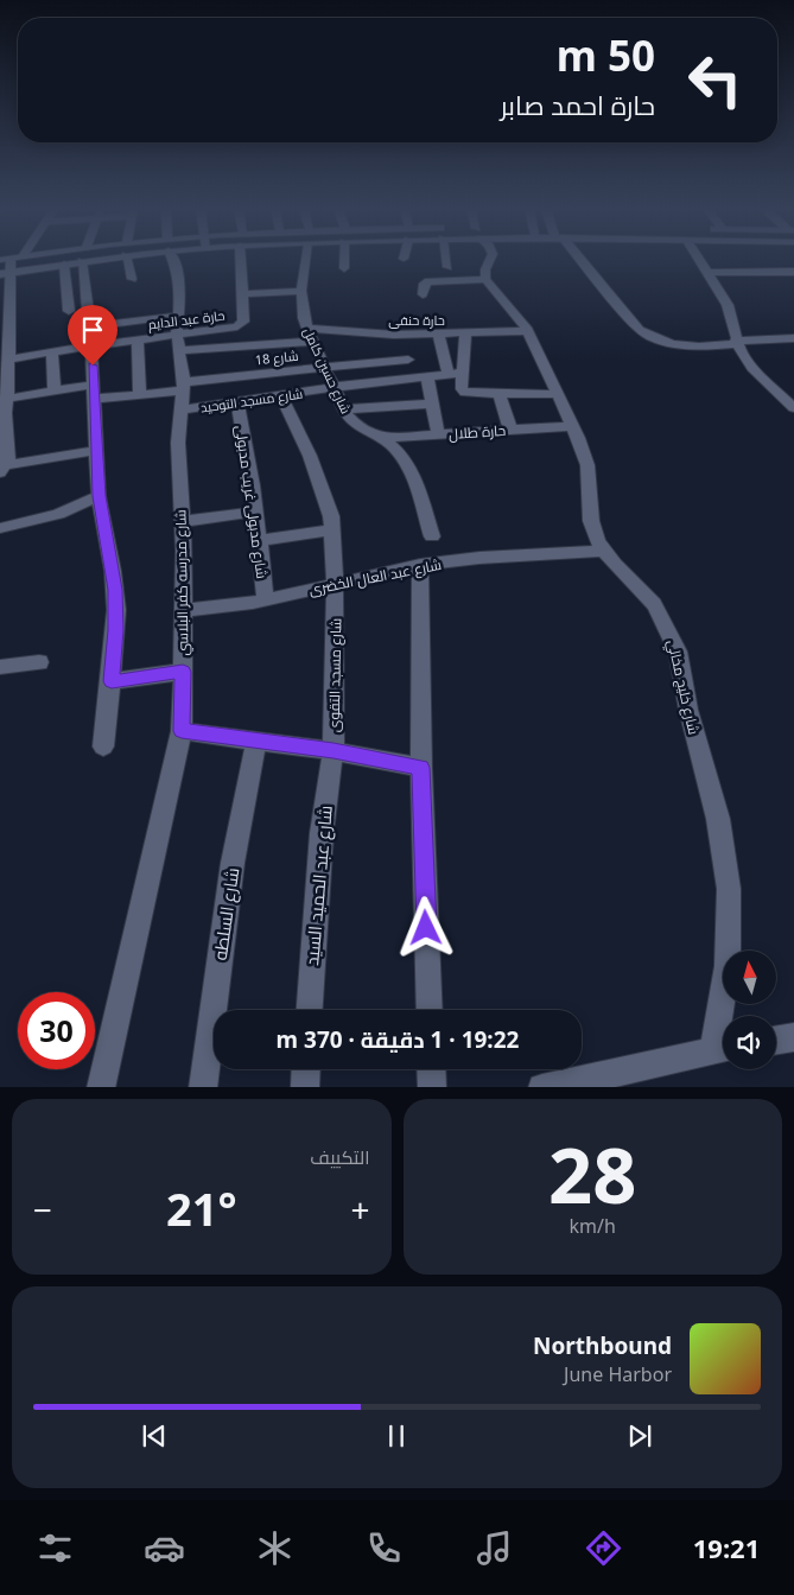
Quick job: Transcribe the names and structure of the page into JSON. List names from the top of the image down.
{
  "streets": {
    "street": [
      "حارة عبد الدايم",
      "حارة حنفى",
      "شارع 18",
      "شارع حسين كامل",
      "شارع مسجد التوحيد",
      "حارة طلال",
      "شارع مدبولى غريب مدبولى",
      "شارع عبد العال الخضرى",
      "شارع مدرسه كفر البلاسي",
      "شارع مسجد التقوى",
      "شارع خليج مخالي",
      "شارع عبد الحميد السيد",
      "شارع السلطه"
    ]
  },
  "crossings": [
    ["حارة عبد الدايم", "حارة حنفى"],
    ["حارة عبد الدايم", "شارع مدرسه كفر البلاسي"],
    ["حارة حنفى", "شارع حسين كامل"],
    ["حارة حنفى", "شارع مدرسه كفر البلاسي"],
    ["حارة حنفى", "شارع خليج مخالي"],
    ["شارع 18", "شارع حسين كامل"],
    ["شارع 18", "شارع مسجد التوحيد"],
    ["شارع 18", "شارع مدرسه كفر البلاسي"],
    ["شارع حسين كامل", "شارع مسجد التوحيد"],
    ["شارع حسين كامل", "حارة طلال"],
    ["شارع مسجد التوحيد", "شارع مدبولى غريب مدبولى"],
    ["شارع مسجد التوحيد", "شارع مدرسه كفر البلاسي"],
    ["شارع مسجد التوحيد", "شارع مسجد التقوى"],
    ["حارة طلال", "شارع خليج مخالي"],
    ["شارع مدبولى غريب مدبولى", "شارع عبد العال الخضرى"],
    ["شارع عبد العال الخضرى", "شارع مدرسه كفر البلاسي"],
    ["شارع عبد العال الخضرى", "شارع مسجد التقوى"],
    ["شارع عبد العال الخضرى", "شارع خليج مخالي"],
    ["شارع مسجد التقوى", "شارع عبد الحميد السيد"]
  ],
  "north": "top",
  "page": {
    "turn": ["50 m", "حارة احمد صابر"],
    "limit": "30",
    "trip": "19:22 · 1 دقيقة · 370 m",
    "tile": [
      ["28", "km/h"],
      "التكييف"
    ],
    "heat": ["−", "21°", "+"],
    "song": ["Northbound", "June Harbor"],
    "tabs": "19:21"
  }
}
